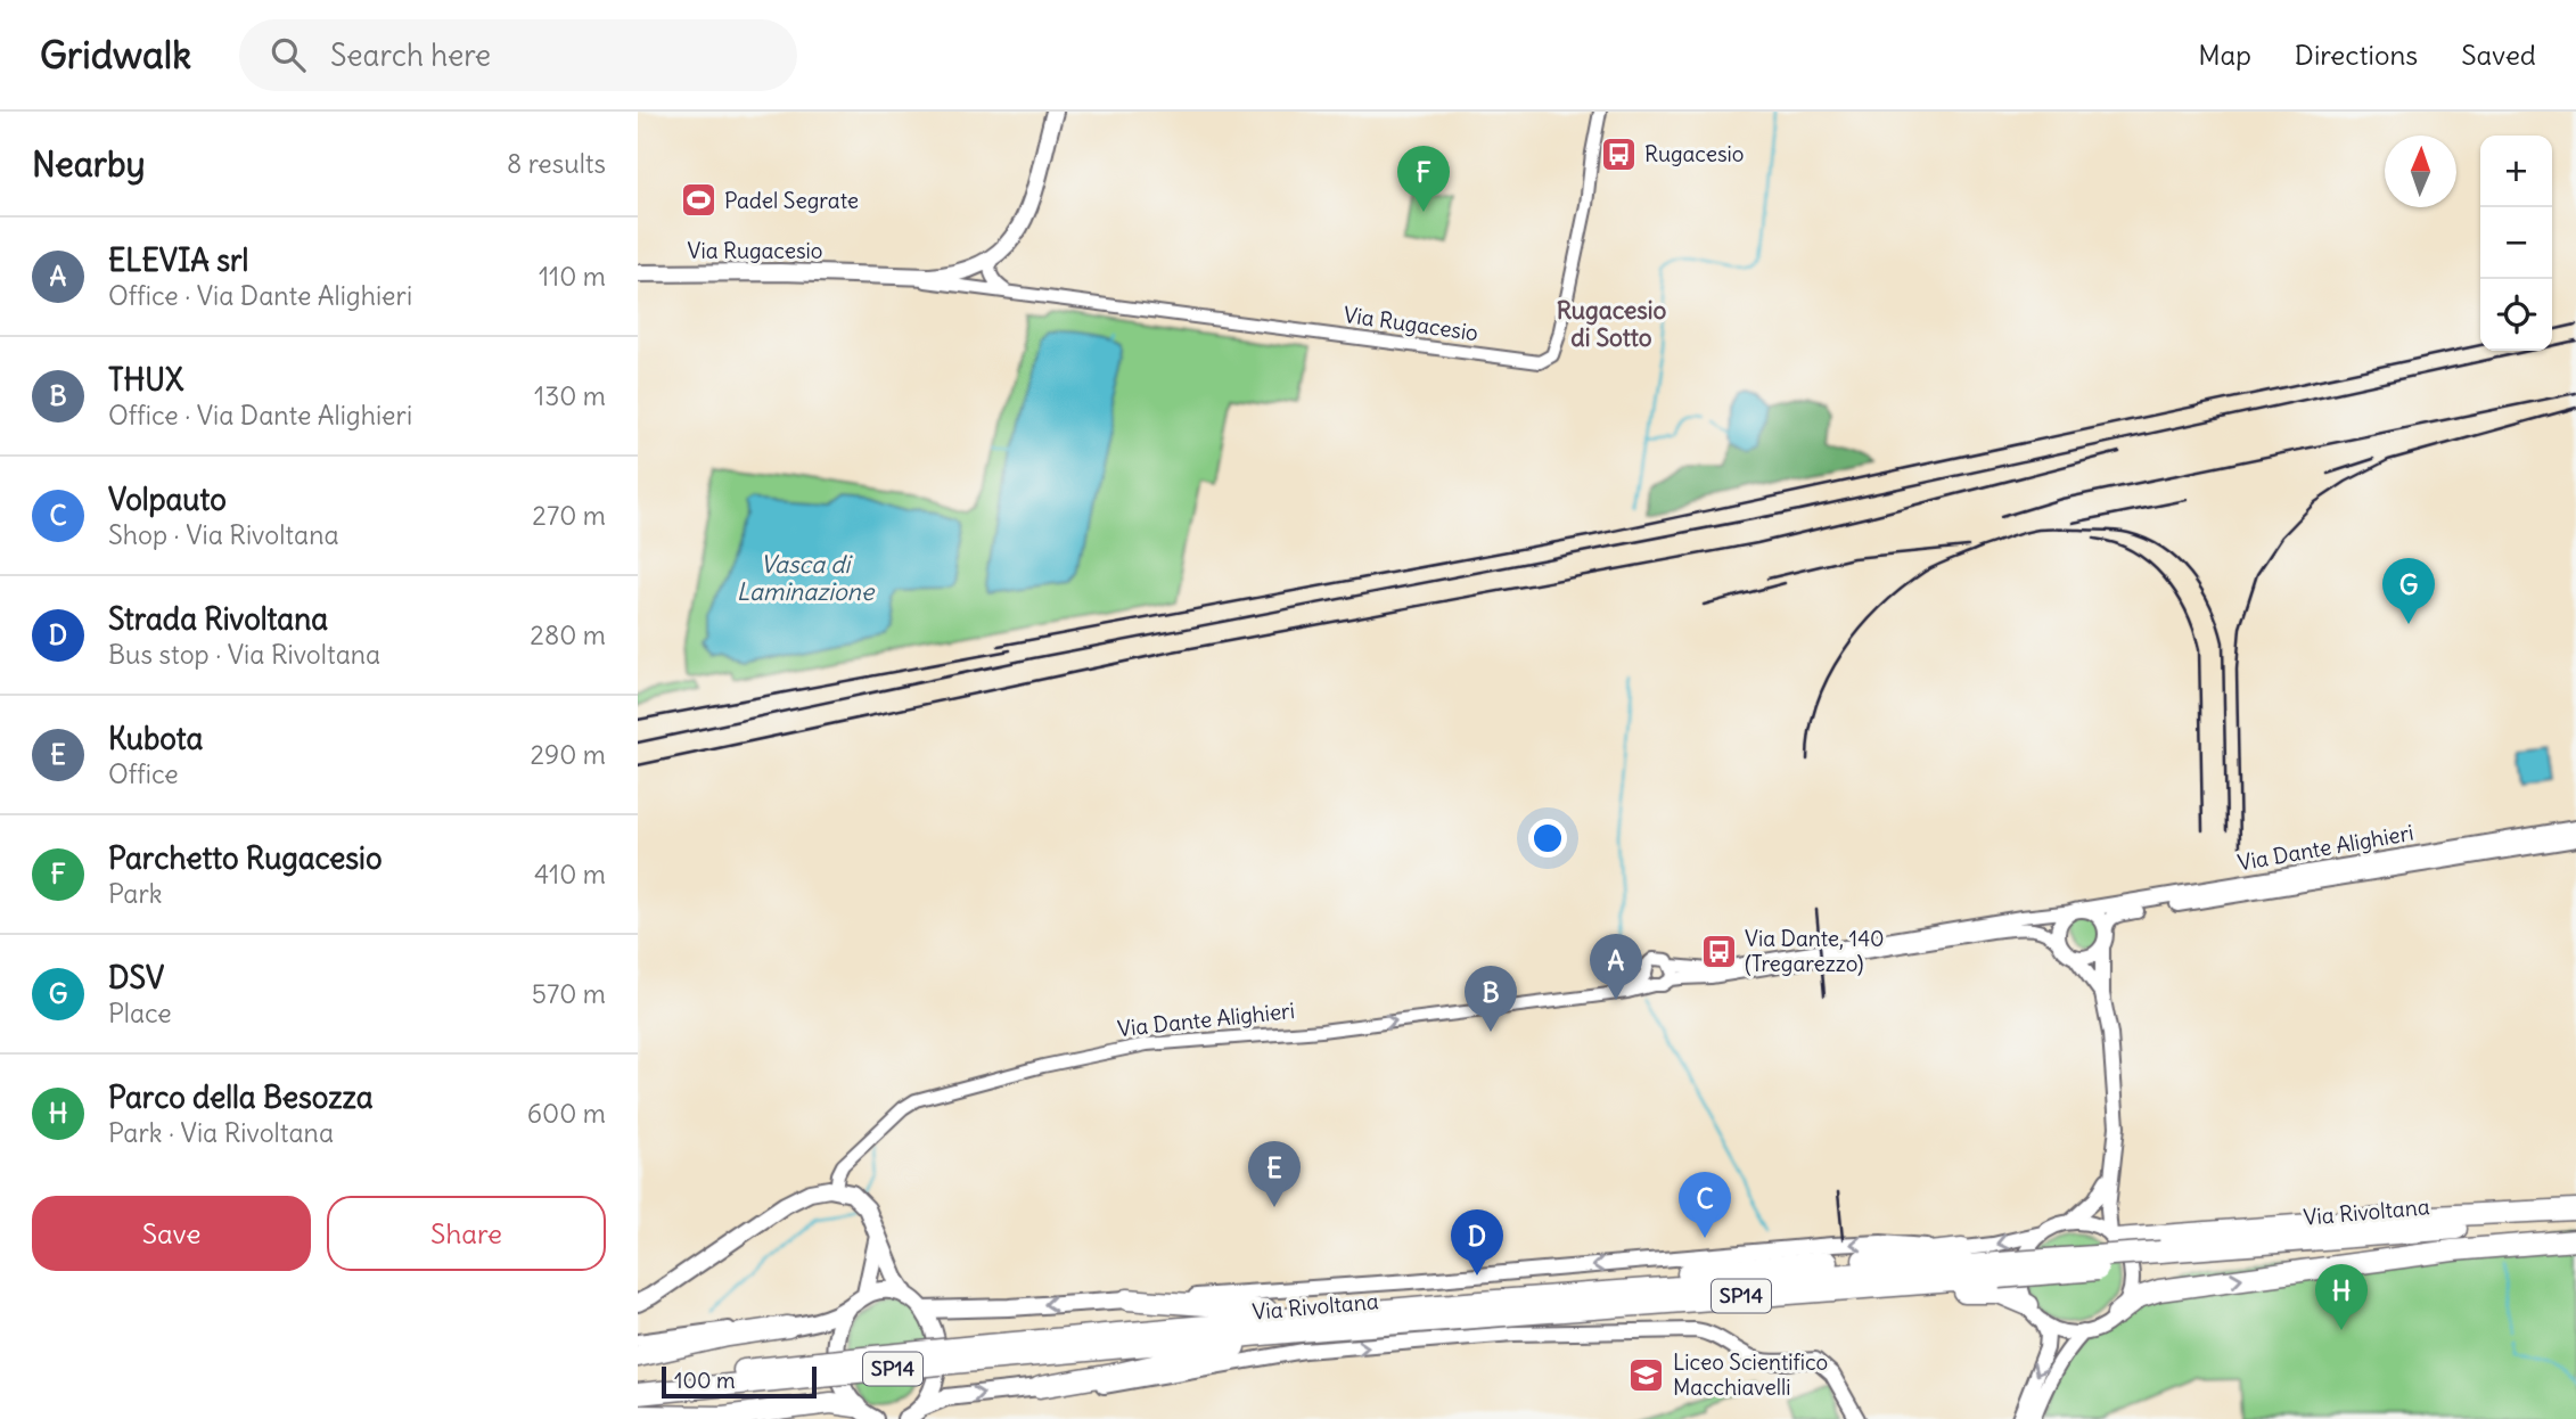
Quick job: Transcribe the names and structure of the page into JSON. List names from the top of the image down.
{
  "streets": {
    "highway": ["Via Rivoltana", "SP14"],
    "main road": ["Via Rugacesio"],
    "street": ["Via Dante Alighieri"]
  },
  "crossings": [
    ["Via Rivoltana", "SP14"]
  ],
  "districts": ["Rugacesio di Sotto"],
  "water": ["Vasca di Laminazione"],
  "places": {
    "bus stop": ["Rugacesio", "Via Dante, 140 (Tregarezzo)"],
    "sports": ["Padel Segrate"],
    "school or university": ["Liceo Scientifico Macchiavelli"]
  },
  "scale_bar": "100 m",
  "north": "top",
  "page": {
    "header": "Gridwalk",
    "search": "Search here",
    "nav": ["Map", "Directions", "Saved"],
    "heading": ["Nearby", "8 results"],
    "map_buttons": ["+", "−"],
    "pins": [
      "F",
      "G",
      "A",
      "B",
      "E",
      "C",
      "D",
      "H"
    ],
    "list": [
      {
        "mark": "A",
        "name": "ELEVIA srl",
        "note": "Office · Via Dante Alighieri",
        "value": "110 m"
      },
      {
        "mark": "B",
        "name": "THUX",
        "note": "Office · Via Dante Alighieri",
        "value": "130 m"
      },
      {
        "mark": "C",
        "name": "Volpauto",
        "note": "Shop · Via Rivoltana",
        "value": "270 m"
      },
      {
        "mark": "D",
        "name": "Strada Rivoltana",
        "note": "Bus stop · Via Rivoltana",
        "value": "280 m"
      },
      {
        "mark": "E",
        "name": "Kubota",
        "note": "Office",
        "value": "290 m"
      },
      {
        "mark": "F",
        "name": "Parchetto Rugacesio",
        "note": "Park",
        "value": "410 m"
      },
      {
        "mark": "G",
        "name": "DSV",
        "note": "Place",
        "value": "570 m"
      },
      {
        "mark": "H",
        "name": "Parco della Besozza",
        "note": "Park · Via Rivoltana",
        "value": "600 m"
      }
    ],
    "buttons": ["Save", "Share"],
    "scale": "100 m"
  }
}
